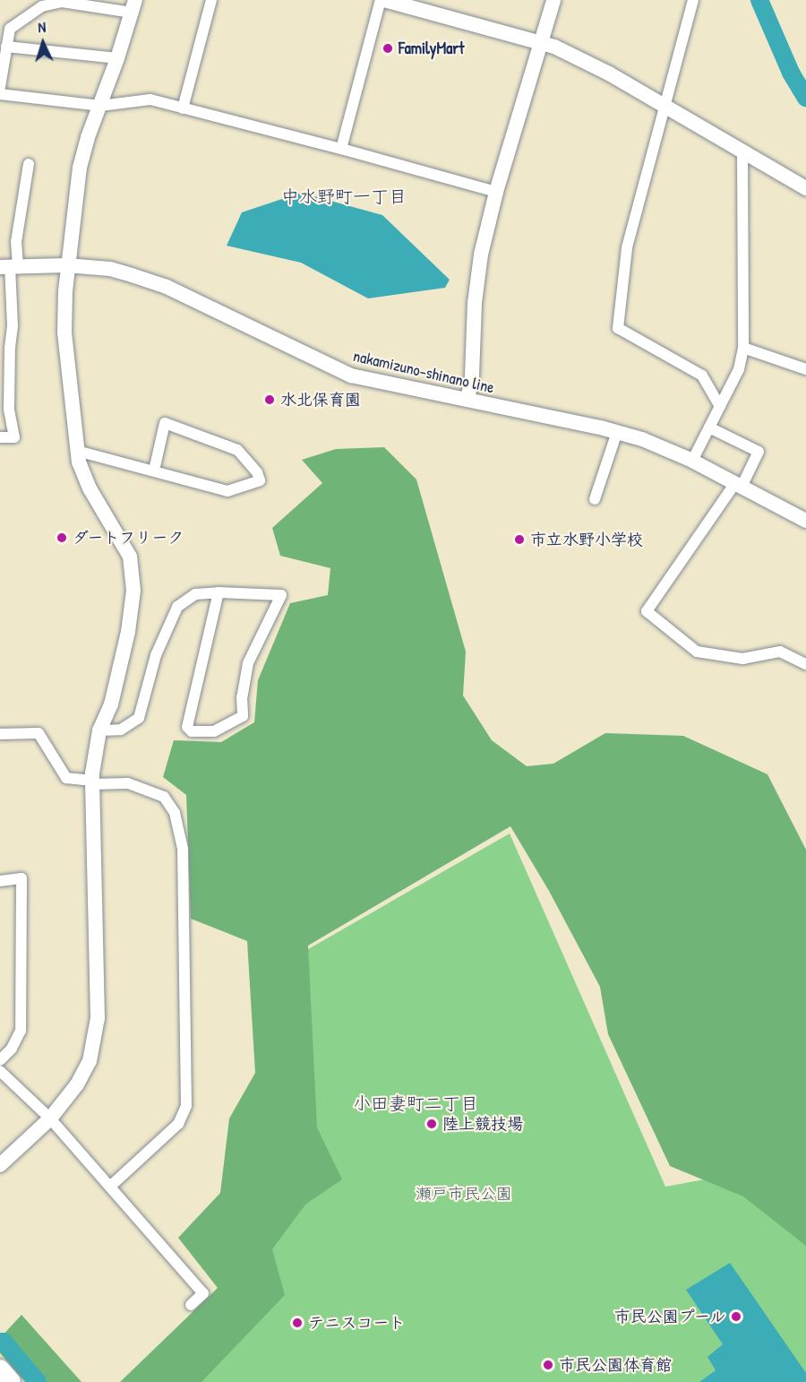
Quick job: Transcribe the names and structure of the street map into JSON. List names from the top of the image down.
{
  "streets": {
    "street": ["nakamizuno-shinano line"]
  },
  "districts": ["中水野町一丁目", "小田妻町二丁目"],
  "parks": ["瀬戸市民公園"],
  "places": [
    "FamilyMart",
    "水北保育園",
    "ダートフリーク",
    "市立水野小学校",
    "陸上競技場",
    "市民公園プール",
    "テニスコート",
    "市民公園体育館"
  ],
  "north": "top"
}
